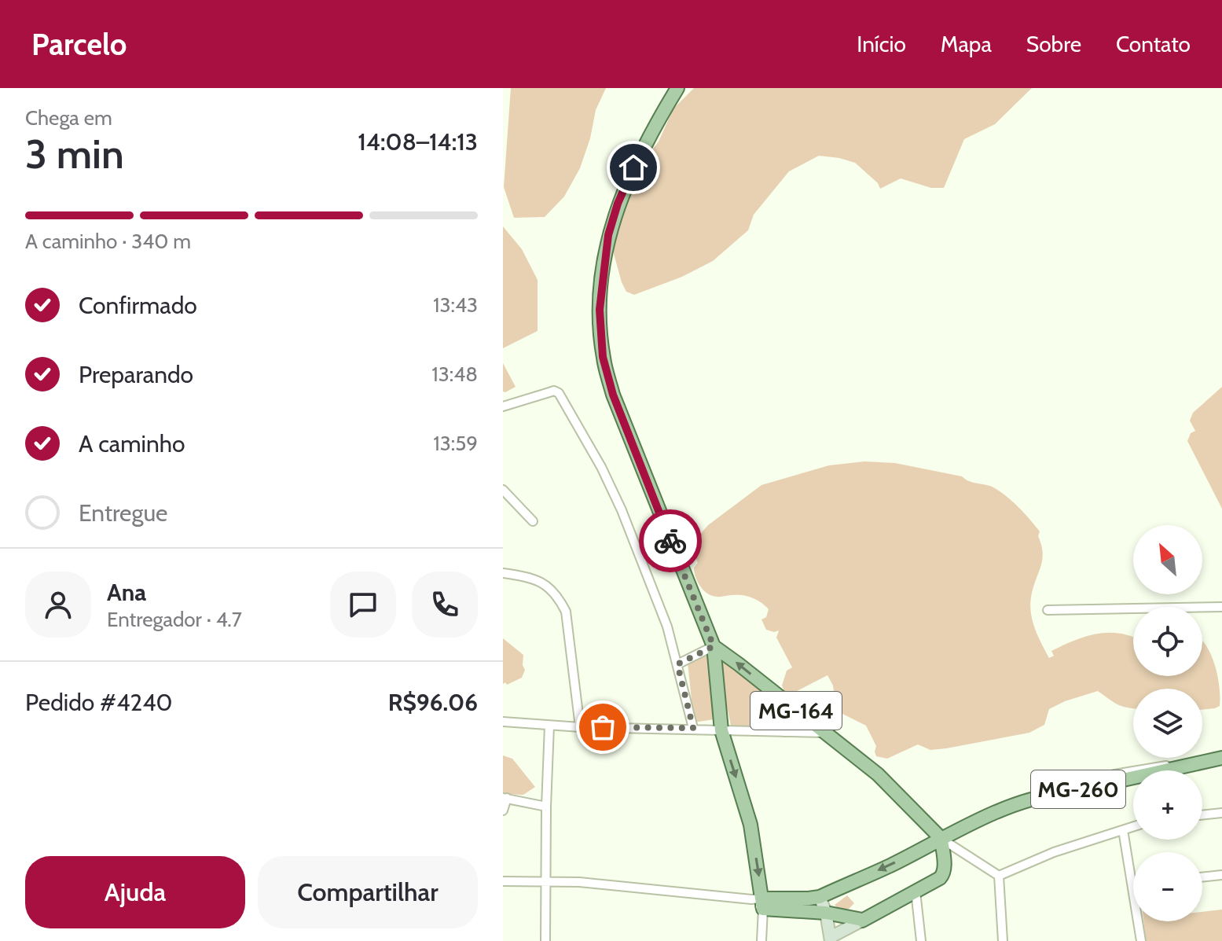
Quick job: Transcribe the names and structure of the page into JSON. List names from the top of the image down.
{
  "streets": {
    "main road": ["MG-164", "MG-260"]
  },
  "crossings": [
    ["MG-164", "MG-260"]
  ],
  "north": "top left",
  "page": {
    "header": "Parcelo",
    "nav": [
      "Início",
      "Mapa",
      "Sobre",
      "Contato"
    ],
    "heading": ["3 min", "Chega em", "14:08–14:13"],
    "panel": [
      "Ana",
      "Entregador · 4.7",
      "Pedido #4240",
      "R$96.06"
    ],
    "bar": "A caminho · 340 m",
    "list": [
      ["Confirmado", "13:43"],
      ["Preparando", "13:48"],
      ["A caminho", "13:59"],
      "Entregue"
    ],
    "map_buttons": ["+", "−"],
    "buttons": ["Ajuda", "Compartilhar"]
  }
}
